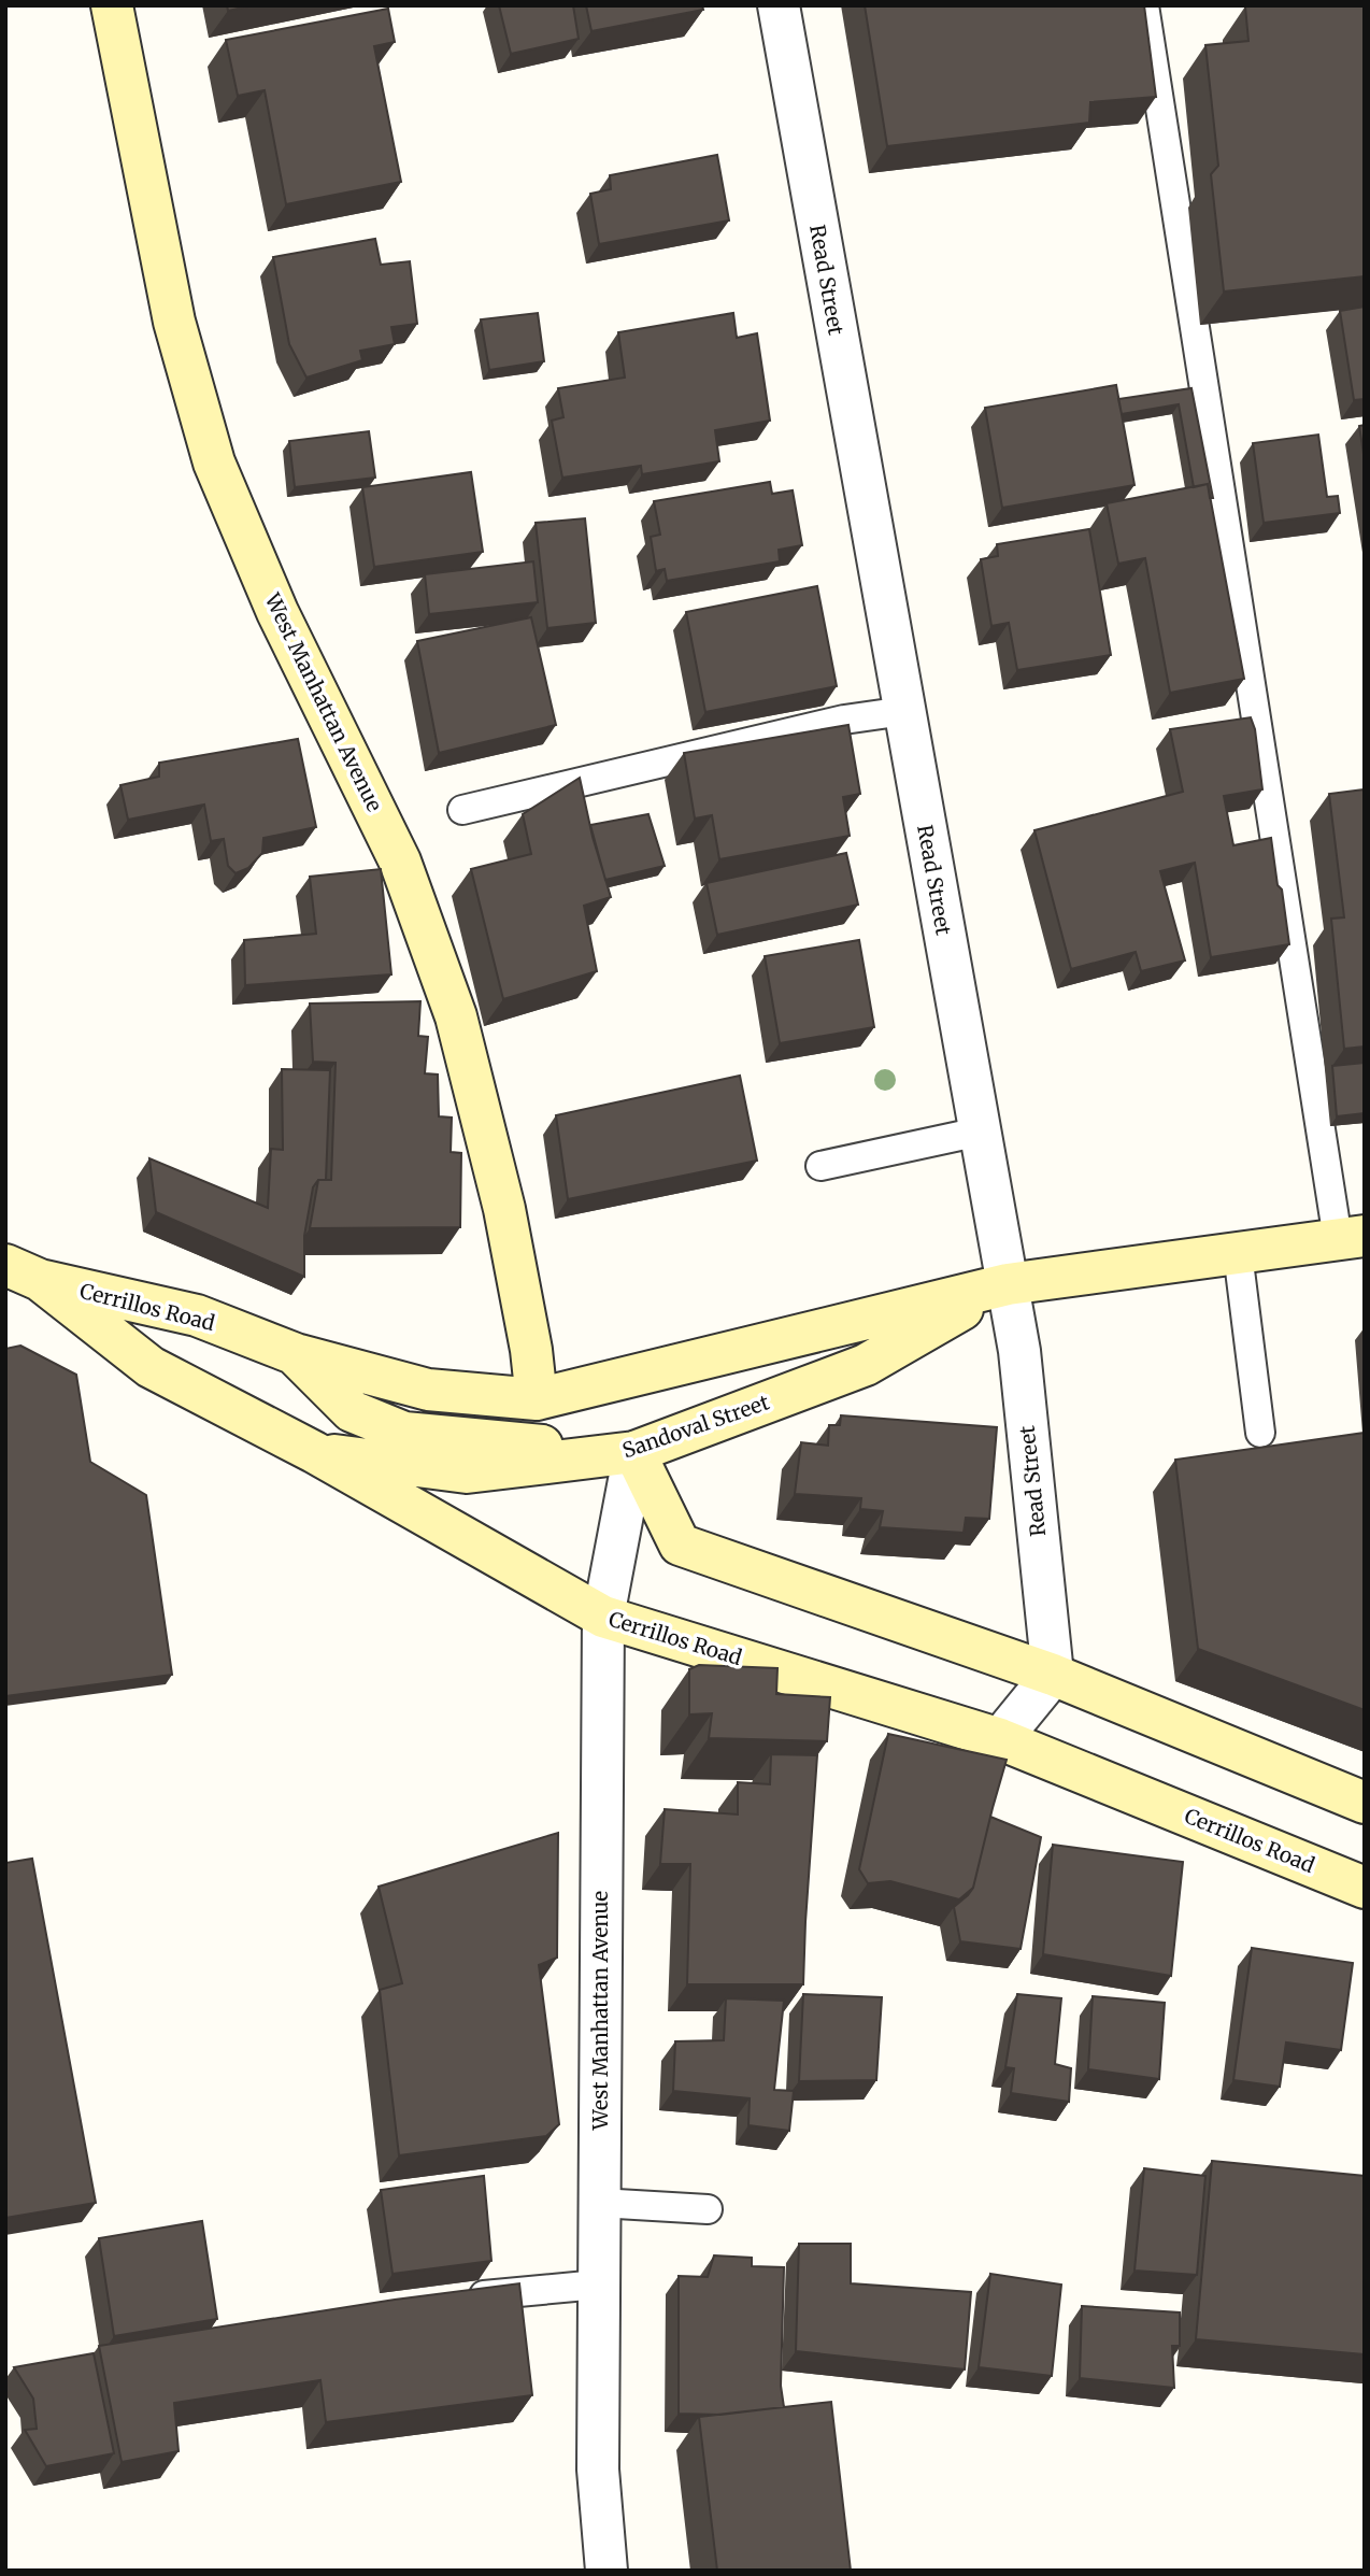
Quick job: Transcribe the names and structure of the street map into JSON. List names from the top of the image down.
{
  "streets": {
    "street": [
      "Read Street",
      "West Manhattan Avenue",
      "Cerrillos Road",
      "Sandoval Street"
    ]
  },
  "crossings": [
    ["Read Street", "Sandoval Street"],
    ["West Manhattan Avenue", "Cerrillos Road"],
    ["West Manhattan Avenue", "Sandoval Street"],
    ["Cerrillos Road", "Sandoval Street"]
  ]
}
